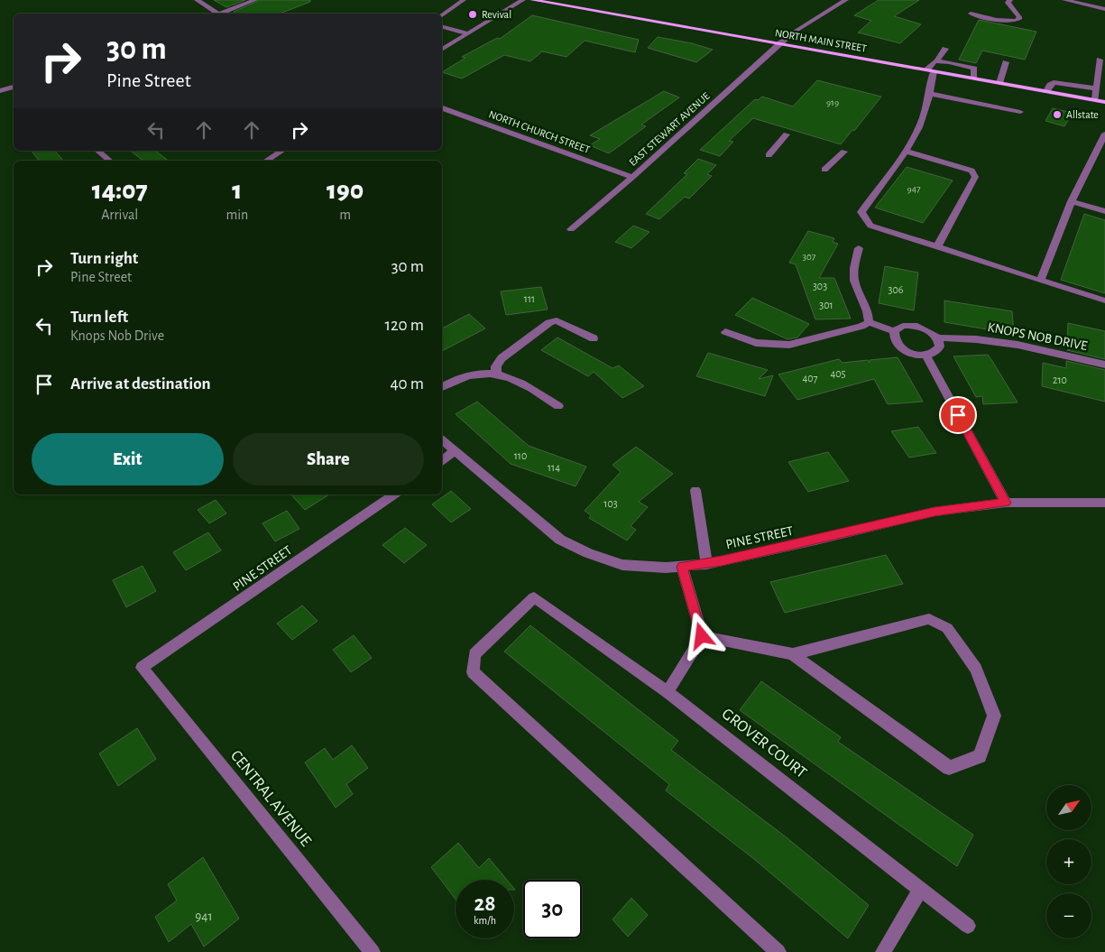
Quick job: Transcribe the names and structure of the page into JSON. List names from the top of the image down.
{
  "streets": {
    "main road": ["NORTH MAIN STREET"],
    "street": [
      "EAST STEWART AVENUE",
      "NORTH CHURCH STREET",
      "KNOPS NOB DRIVE",
      "PINE STREET",
      "GROVER COURT",
      "CENTRAL AVENUE"
    ]
  },
  "crossings": [
    ["NORTH MAIN STREET", "EAST STEWART AVENUE"],
    ["EAST STEWART AVENUE", "NORTH CHURCH STREET"],
    ["PINE STREET", "CENTRAL AVENUE"]
  ],
  "places": ["Revival", "Allstate"],
  "house_numbers": [
    "919",
    "947",
    "307",
    "303",
    "306",
    "111",
    "301",
    "405",
    "407",
    "210",
    "110",
    "114",
    "103",
    "941"
  ],
  "north": "top right",
  "page": {
    "turn": ["30 m", "Pine Street"],
    "eta": [
      "14:07",
      "Arrival",
      "1",
      "min",
      "190",
      "m"
    ],
    "list": [
      {
        "name": "Turn right",
        "note": "Pine Street",
        "value": "30 m"
      },
      {
        "name": "Turn left",
        "note": "Knops Nob Drive",
        "value": "120 m"
      },
      {
        "name": "Arrive at destination",
        "value": "40 m"
      }
    ],
    "buttons": ["Exit", "Share"],
    "map_buttons": ["+", "−"],
    "speed": "28 km/h",
    "limit": "30"
  }
}
